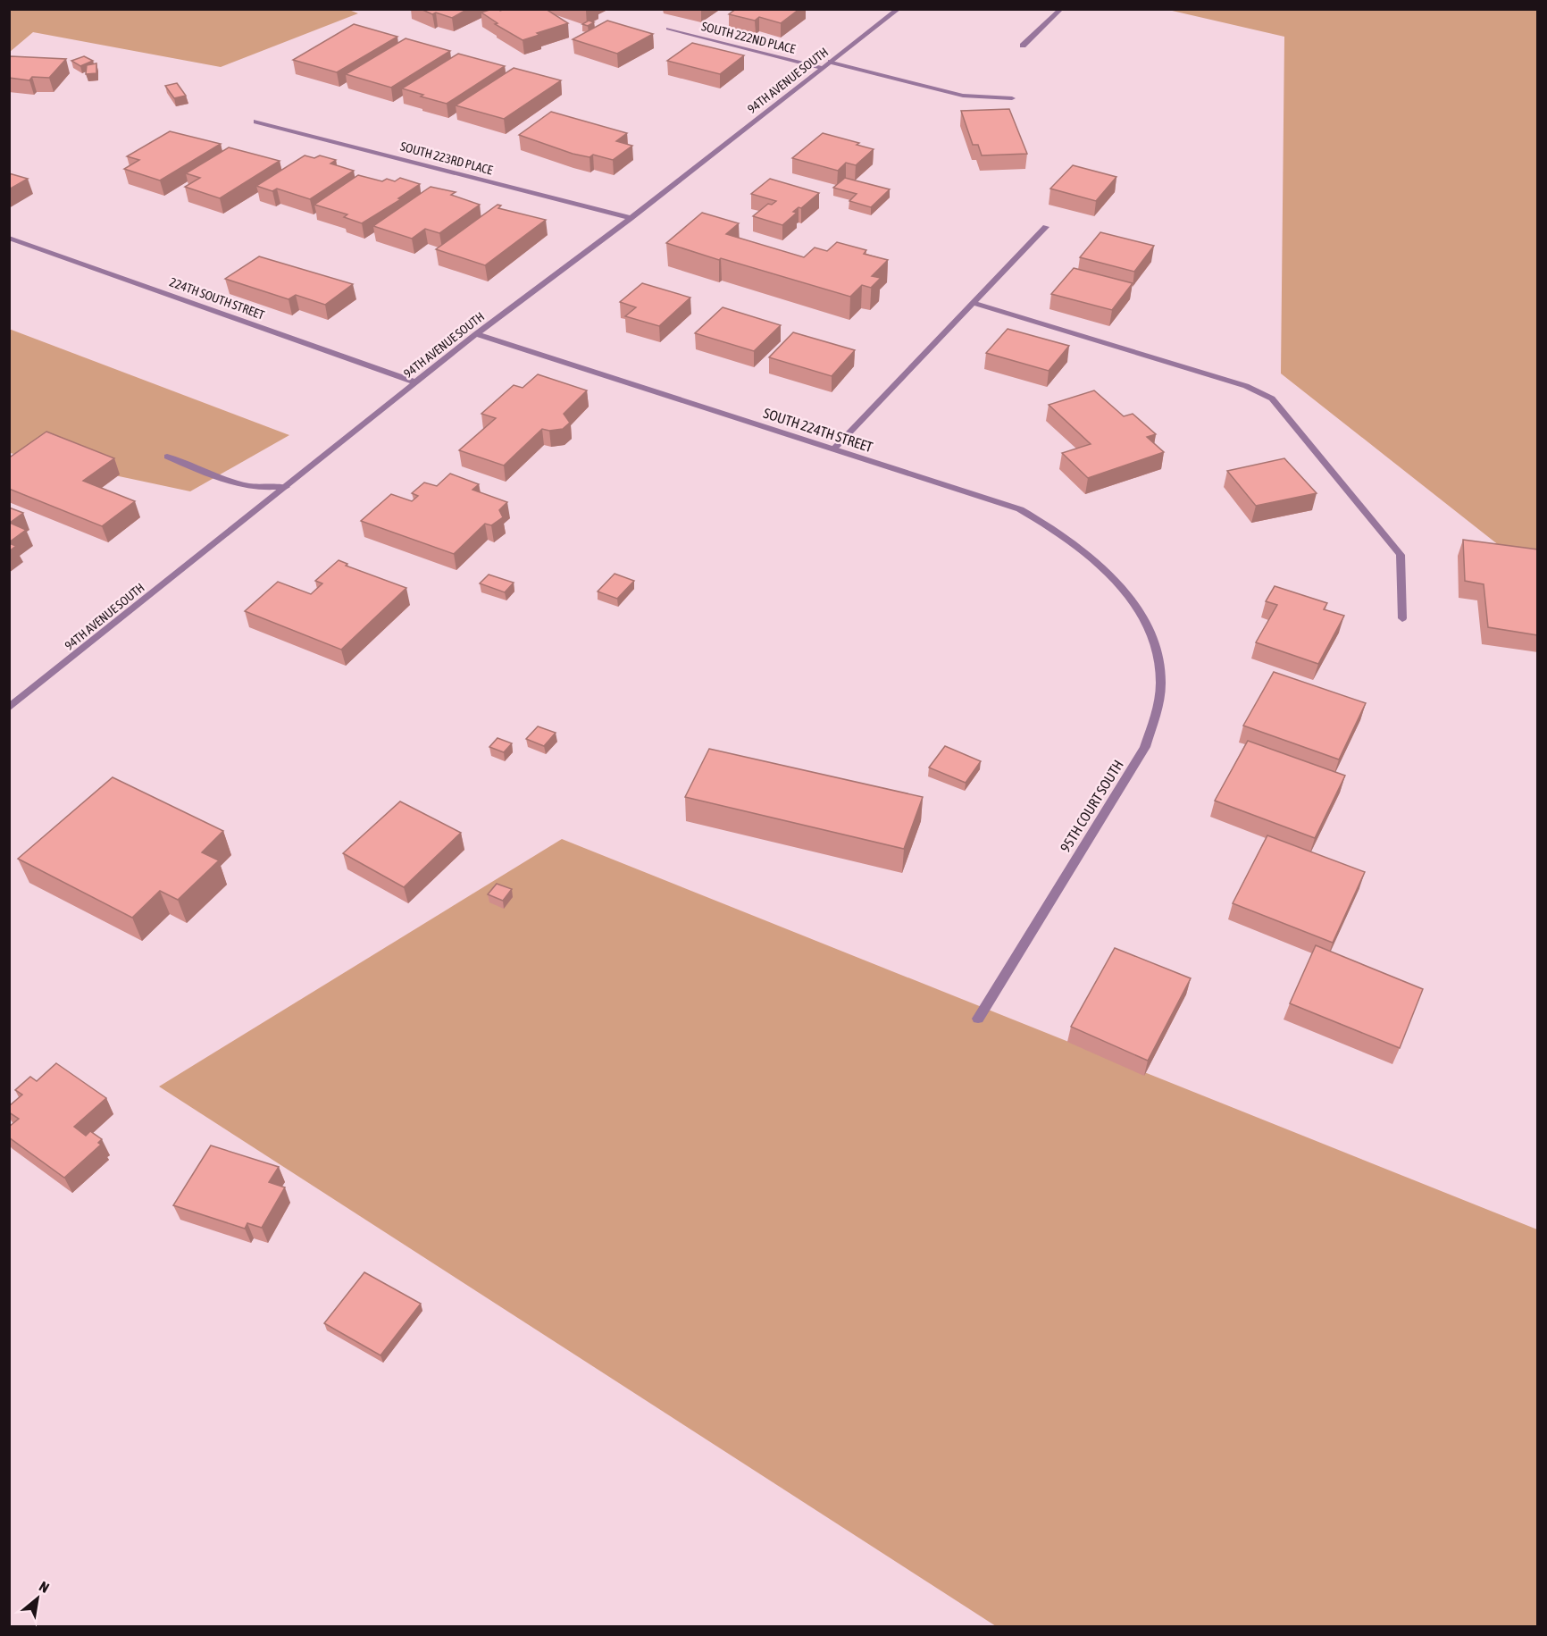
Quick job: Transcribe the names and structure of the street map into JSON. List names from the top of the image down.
{
  "streets": {
    "street": [
      "SOUTH 222ND PLACE",
      "94TH AVENUE SOUTH",
      "SOUTH 223RD PLACE",
      "224TH SOUTH STREET",
      "SOUTH 224TH STREET",
      "95TH COURT SOUTH"
    ]
  },
  "crossings": [
    ["SOUTH 222ND PLACE", "94TH AVENUE SOUTH"],
    ["94TH AVENUE SOUTH", "SOUTH 223RD PLACE"],
    ["94TH AVENUE SOUTH", "224TH SOUTH STREET"],
    ["94TH AVENUE SOUTH", "SOUTH 224TH STREET"],
    ["SOUTH 224TH STREET", "95TH COURT SOUTH"]
  ],
  "north": "top right"
}
